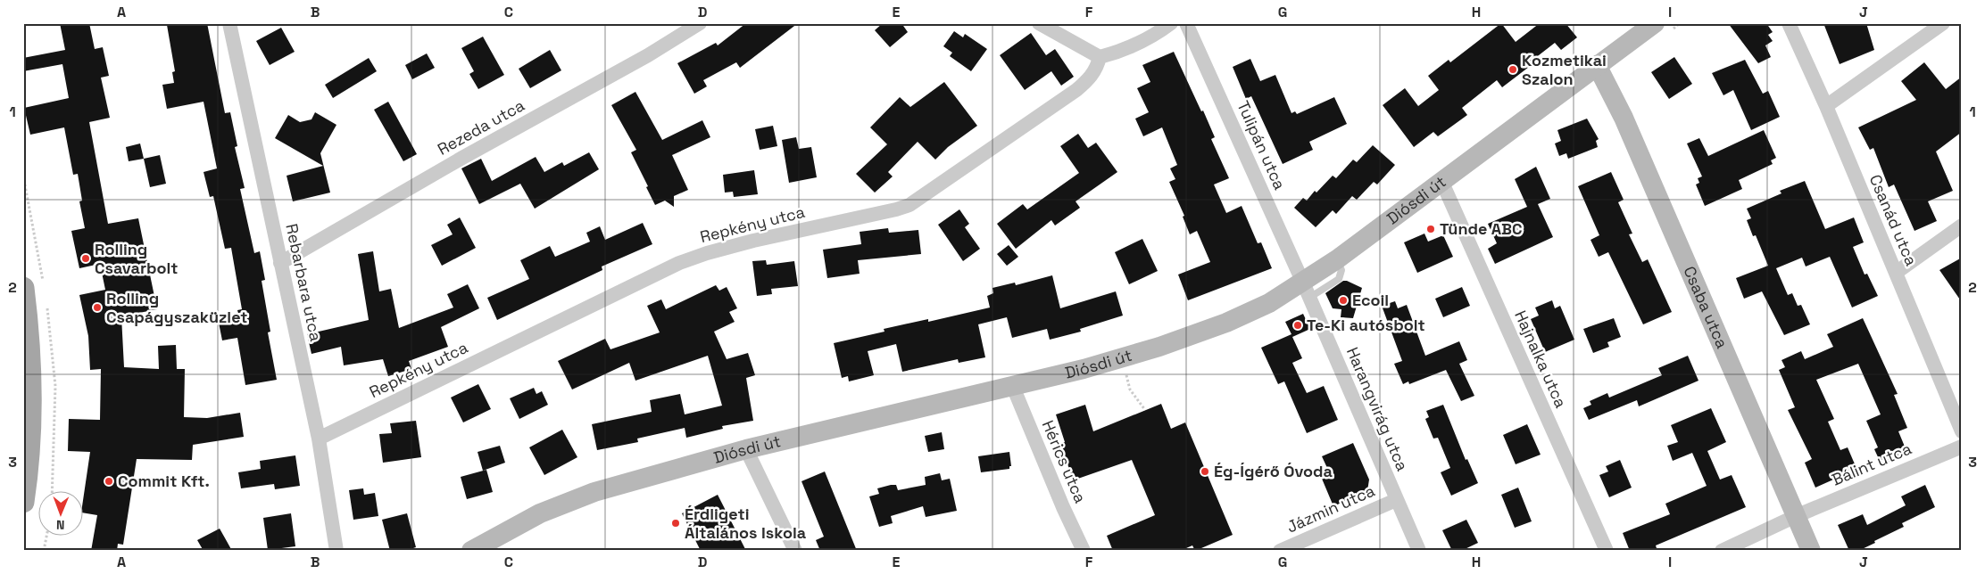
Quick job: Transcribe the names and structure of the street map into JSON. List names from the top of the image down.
{
  "streets": {
    "main road": ["Diósdi út", "Csaba utca"],
    "street": [
      "Rezeda utca",
      "Tulipán utca",
      "Csanád utca",
      "Repkény utca",
      "Rebarbara utca",
      "Hajnalka utca",
      "Harangvirág utca",
      "Hérics utca",
      "Bálint utca",
      "Jázmin utca"
    ]
  },
  "crossings": [
    ["Rezeda utca", "Rebarbara utca"],
    ["Tulipán utca", "Diósdi út"],
    ["Tulipán utca", "Harangvirág utca"],
    ["Diósdi út", "Csaba utca"],
    ["Diósdi út", "Hajnalka utca"],
    ["Diósdi út", "Harangvirág utca"],
    ["Diósdi út", "Hérics utca"],
    ["Repkény utca", "Rebarbara utca"],
    ["Csaba utca", "Bálint utca"],
    ["Harangvirág utca", "Jázmin utca"]
  ],
  "places": [
    "Kozmetikai Szalon",
    "Tünde ABC",
    "Rolling Csavarbolt",
    "Ecoil",
    "Rolling Csapágyszaküzlet",
    "Te-Ki autósbolt",
    "Ég-Ígérő Óvoda",
    "Commit Kft.",
    "Érdligeti Általános Iskola"
  ],
  "north": "bottom",
  "grid": {
    "columns": [
      "A",
      "B",
      "C",
      "D",
      "E",
      "F",
      "G",
      "H",
      "I",
      "J"
    ],
    "rows": ["1", "2", "3"]
  }
}
